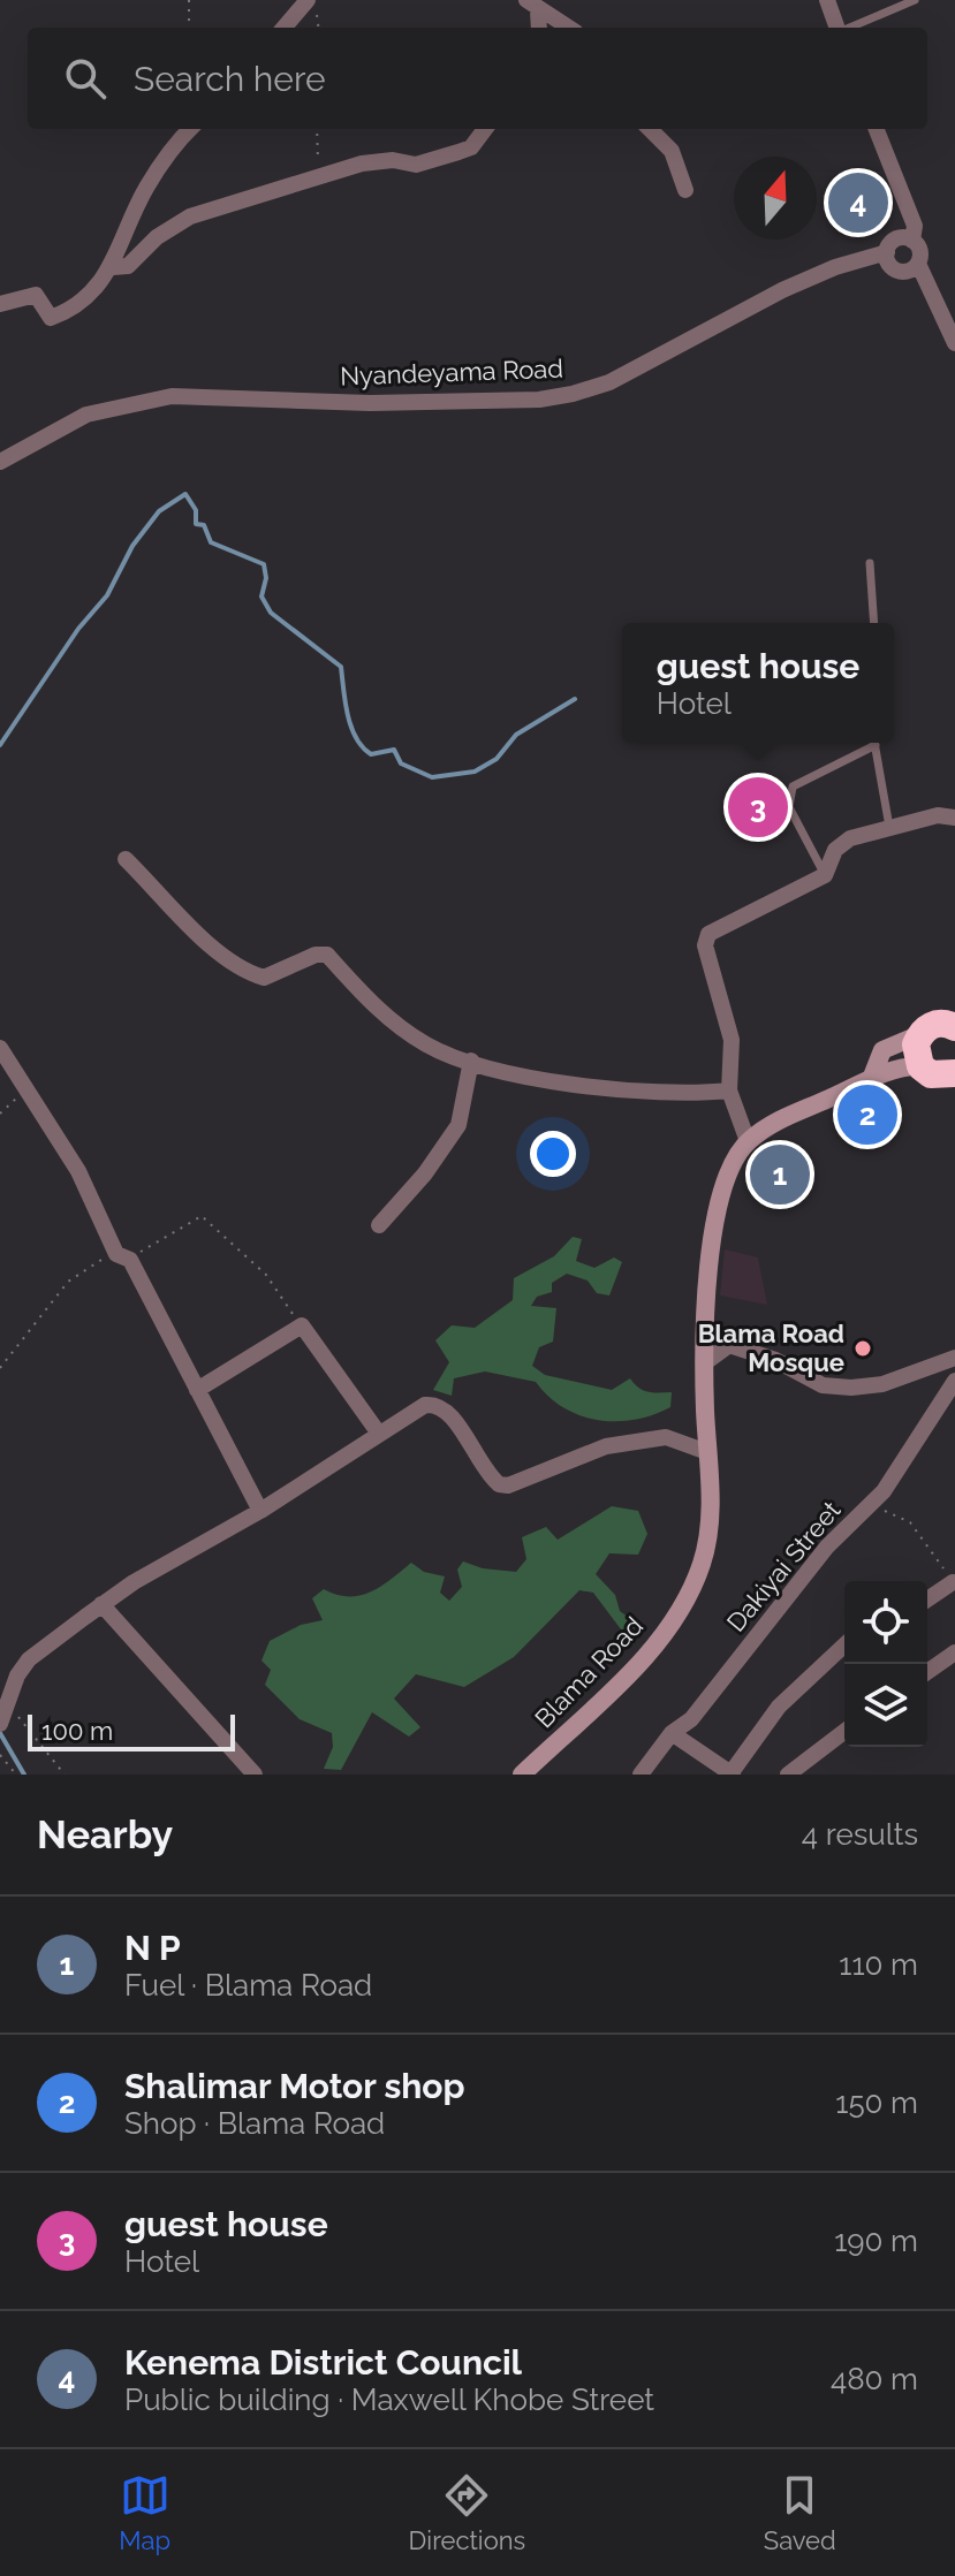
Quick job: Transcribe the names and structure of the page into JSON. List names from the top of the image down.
{
  "streets": {
    "street": ["Nyandeyama Road", "Dakiyai Street", "Blama Road"]
  },
  "places": ["Blama Road Mosque"],
  "scale_bar": "100 m",
  "north": "top",
  "page": {
    "search": "Search here",
    "pins": [
      "4",
      "3",
      "2",
      "1"
    ],
    "popup": ["guest house", "Hotel"],
    "scale": "100 m",
    "heading": ["Nearby", "4 results"],
    "list": [
      {
        "mark": "1",
        "name": "N P",
        "note": "Fuel · Blama Road",
        "value": "110 m"
      },
      {
        "mark": "2",
        "name": "Shalimar Motor shop",
        "note": "Shop · Blama Road",
        "value": "150 m"
      },
      {
        "mark": "3",
        "name": "guest house",
        "note": "Hotel",
        "value": "190 m"
      },
      {
        "mark": "4",
        "name": "Kenema District Council",
        "note": "Public building · Maxwell Khobe Street",
        "value": "480 m"
      }
    ],
    "nav": ["Map", "Directions", "Saved"]
  }
}
